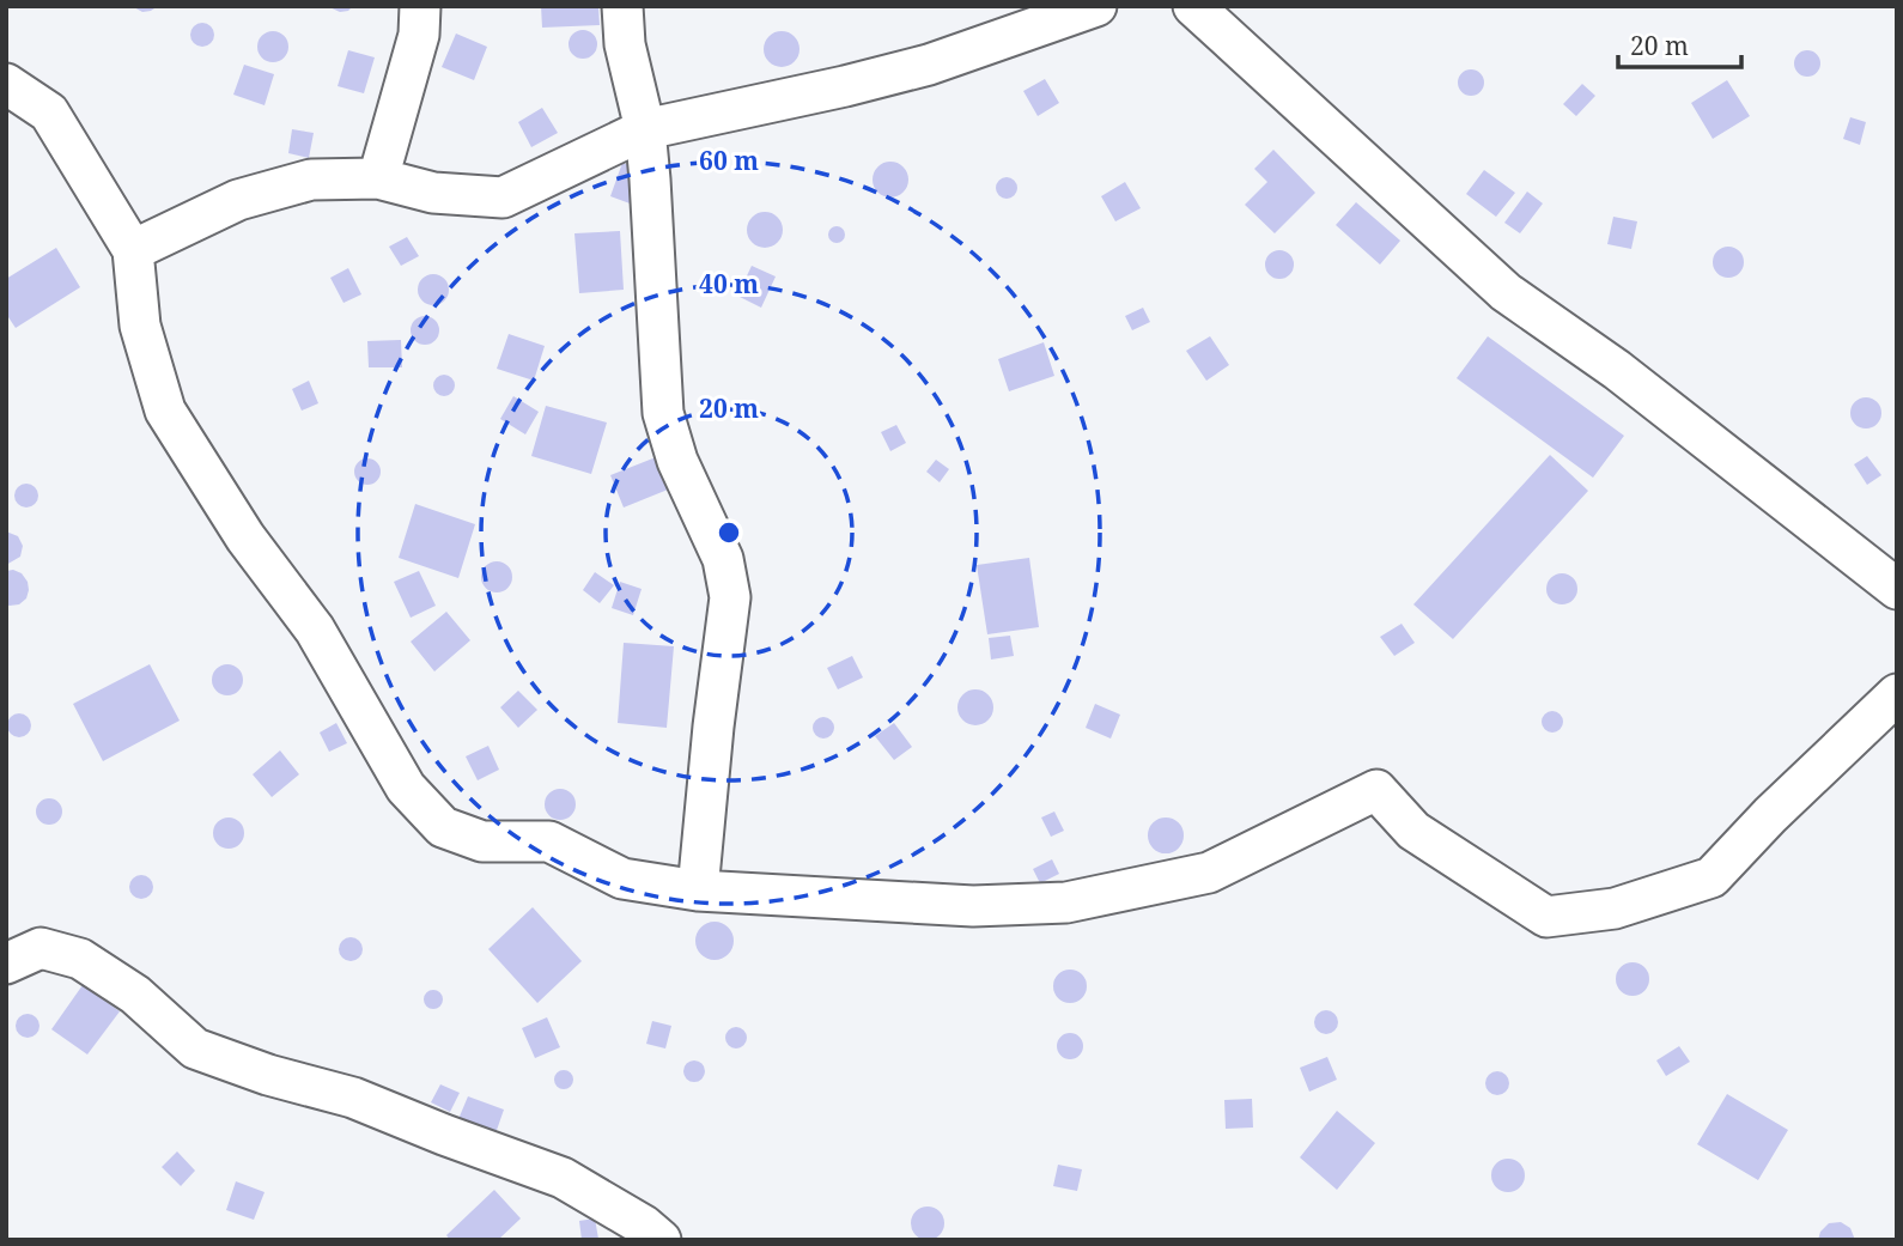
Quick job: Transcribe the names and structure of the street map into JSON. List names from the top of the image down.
{
  "scale_bar": "20 m",
  "rings": ["60 m", "40 m", "20 m"]
}
